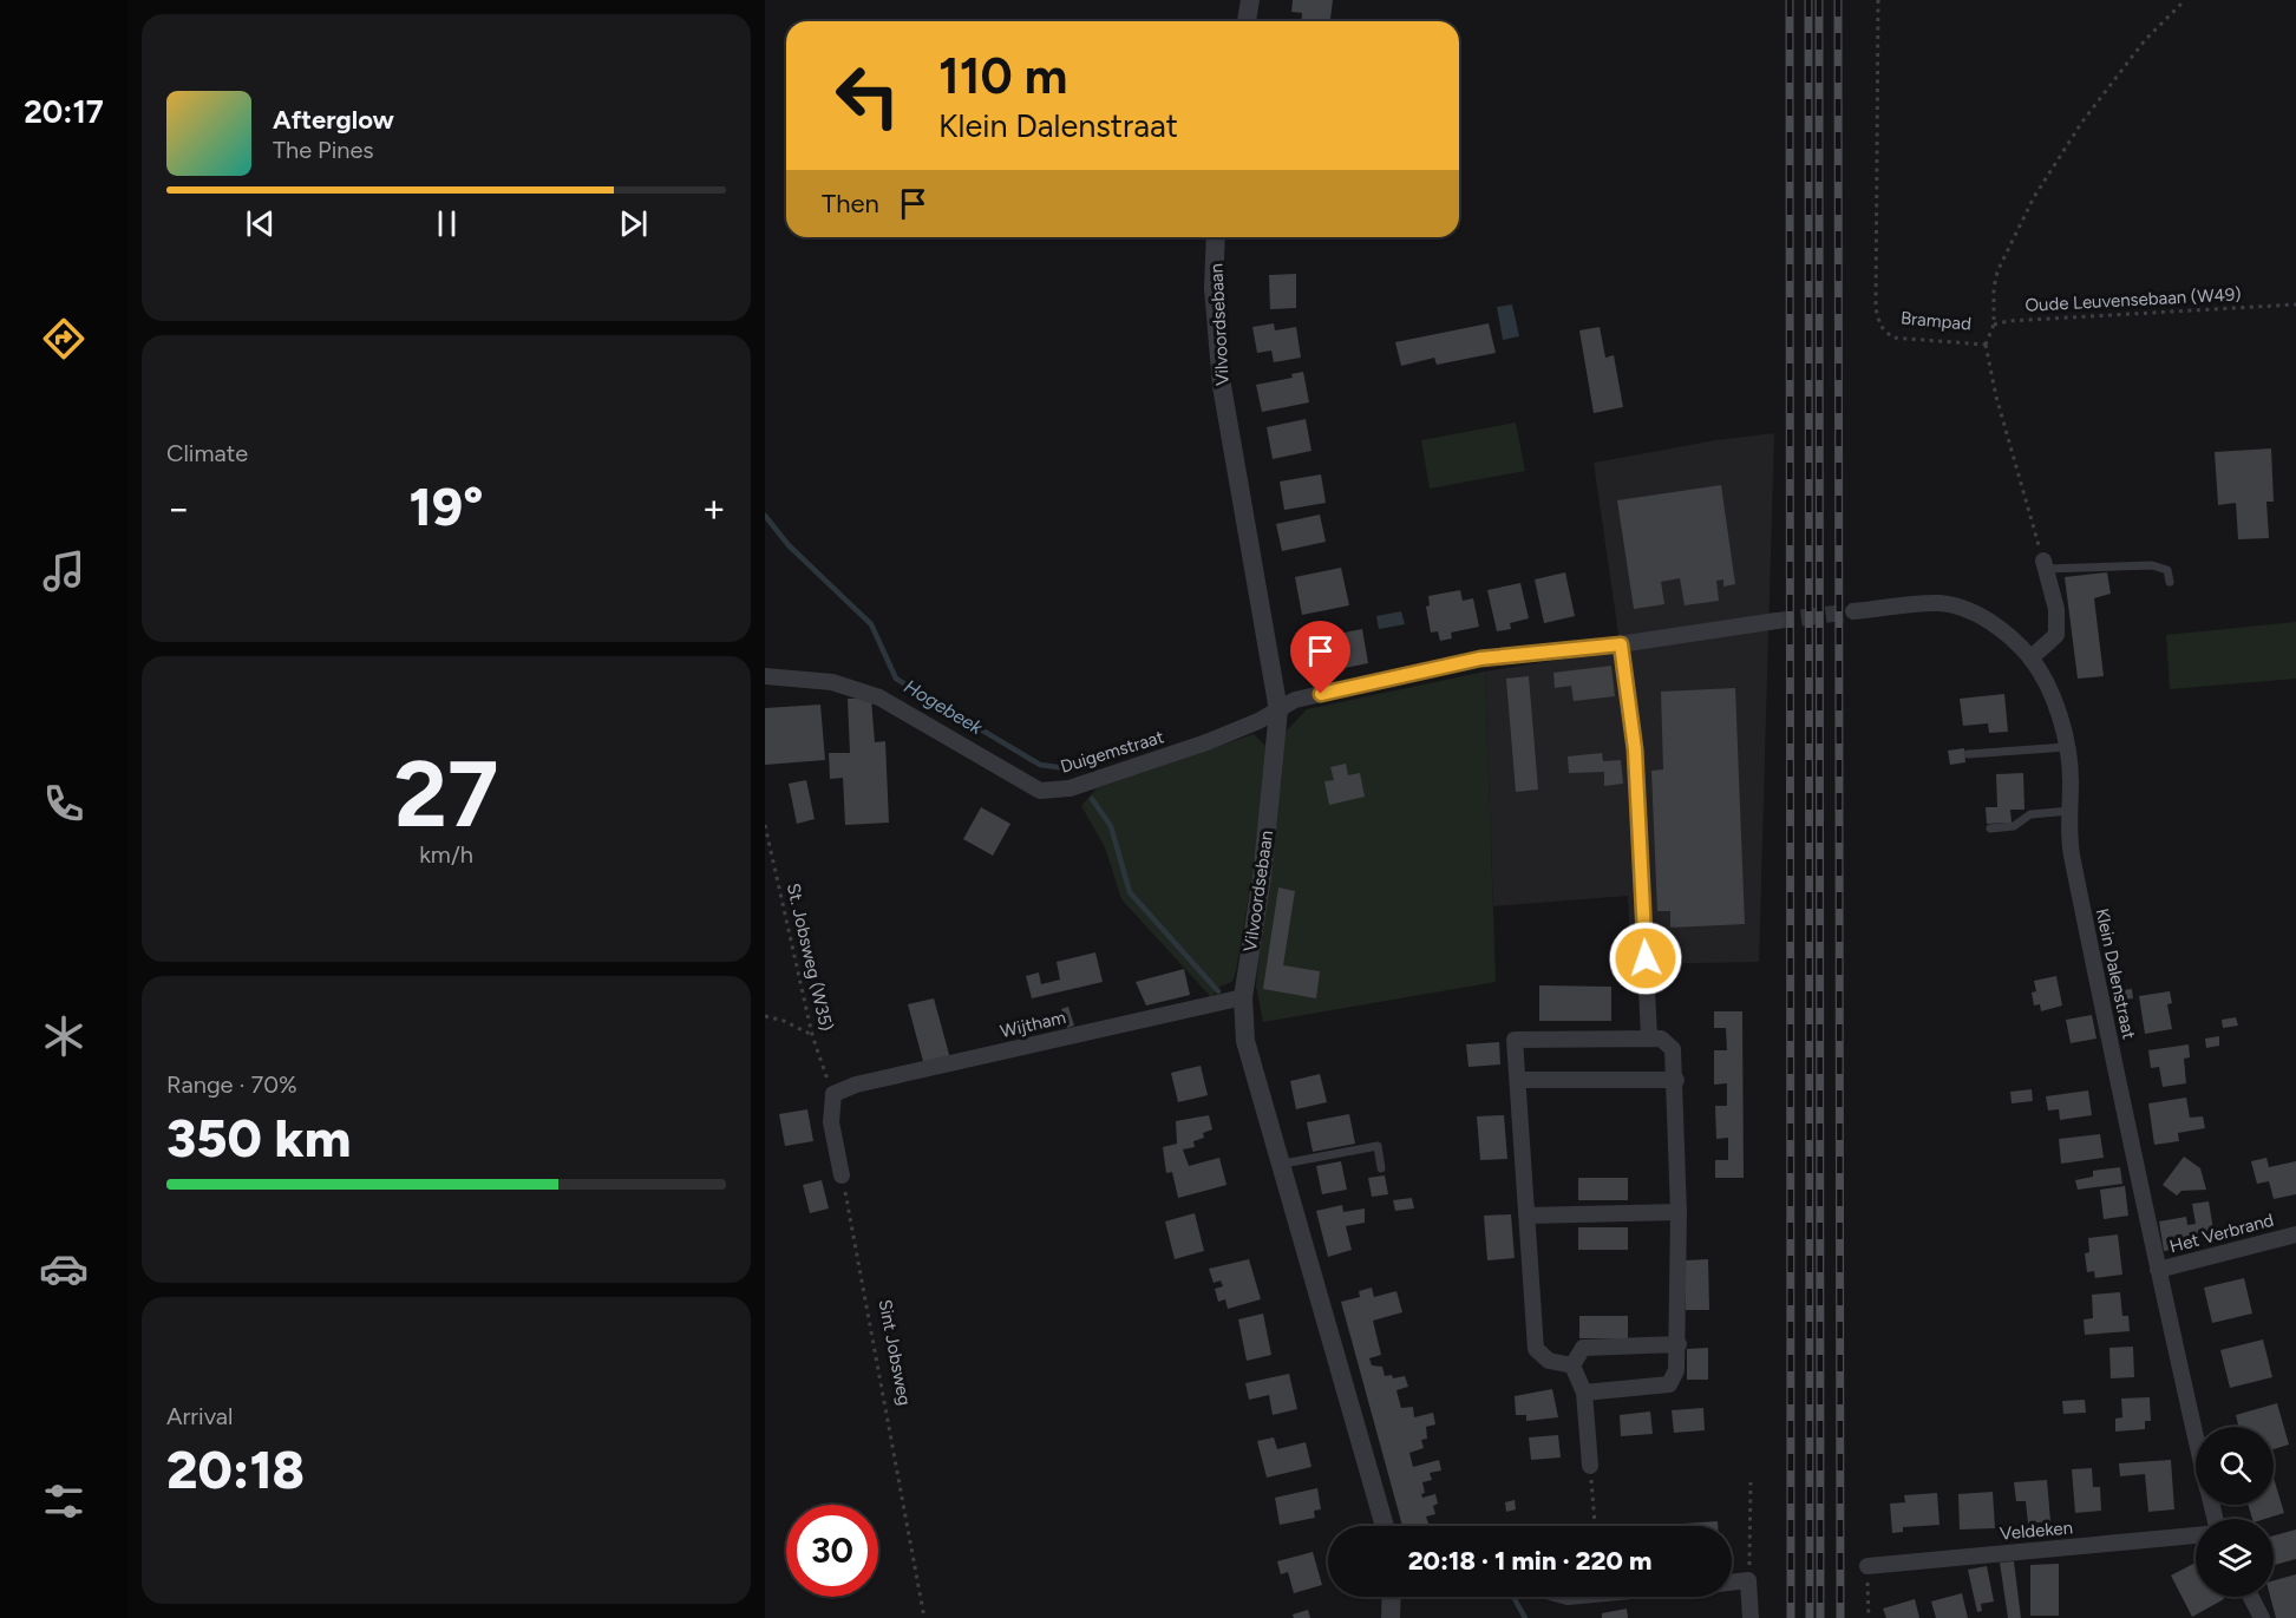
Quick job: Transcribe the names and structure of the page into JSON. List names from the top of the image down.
{
  "streets": {
    "street": [
      "Vilvoordsebaan",
      "Duigemstraat",
      "Klein Dalenstraat",
      "Wijtham",
      "Het Verbrand",
      "Veldeken"
    ],
    "path": [
      "Oude Leuvensebaan (W49)",
      "Brampad",
      "St. Jobsweg (W35)",
      "Sint Jobsweg"
    ]
  },
  "crossings": [
    ["Vilvoordsebaan", "Duigemstraat"],
    ["Vilvoordsebaan", "Wijtham"],
    ["St. Jobsweg (W35)", "Wijtham"],
    ["Klein Dalenstraat", "Het Verbrand"]
  ],
  "water": ["Hogebeek"],
  "page": {
    "tabs": "20:17",
    "turn": ["110 m", "Klein Dalenstraat"],
    "song": ["Afterglow", "The Pines"],
    "then": "Then",
    "tile": [
      "Climate",
      ["27", "km/h"],
      ["Range · 70%", "350 km"],
      ["Arrival", "20:18"]
    ],
    "heat": ["−", "19°", "+"],
    "limit": "30",
    "trip": "20:18 · 1 min · 220 m"
  }
}
